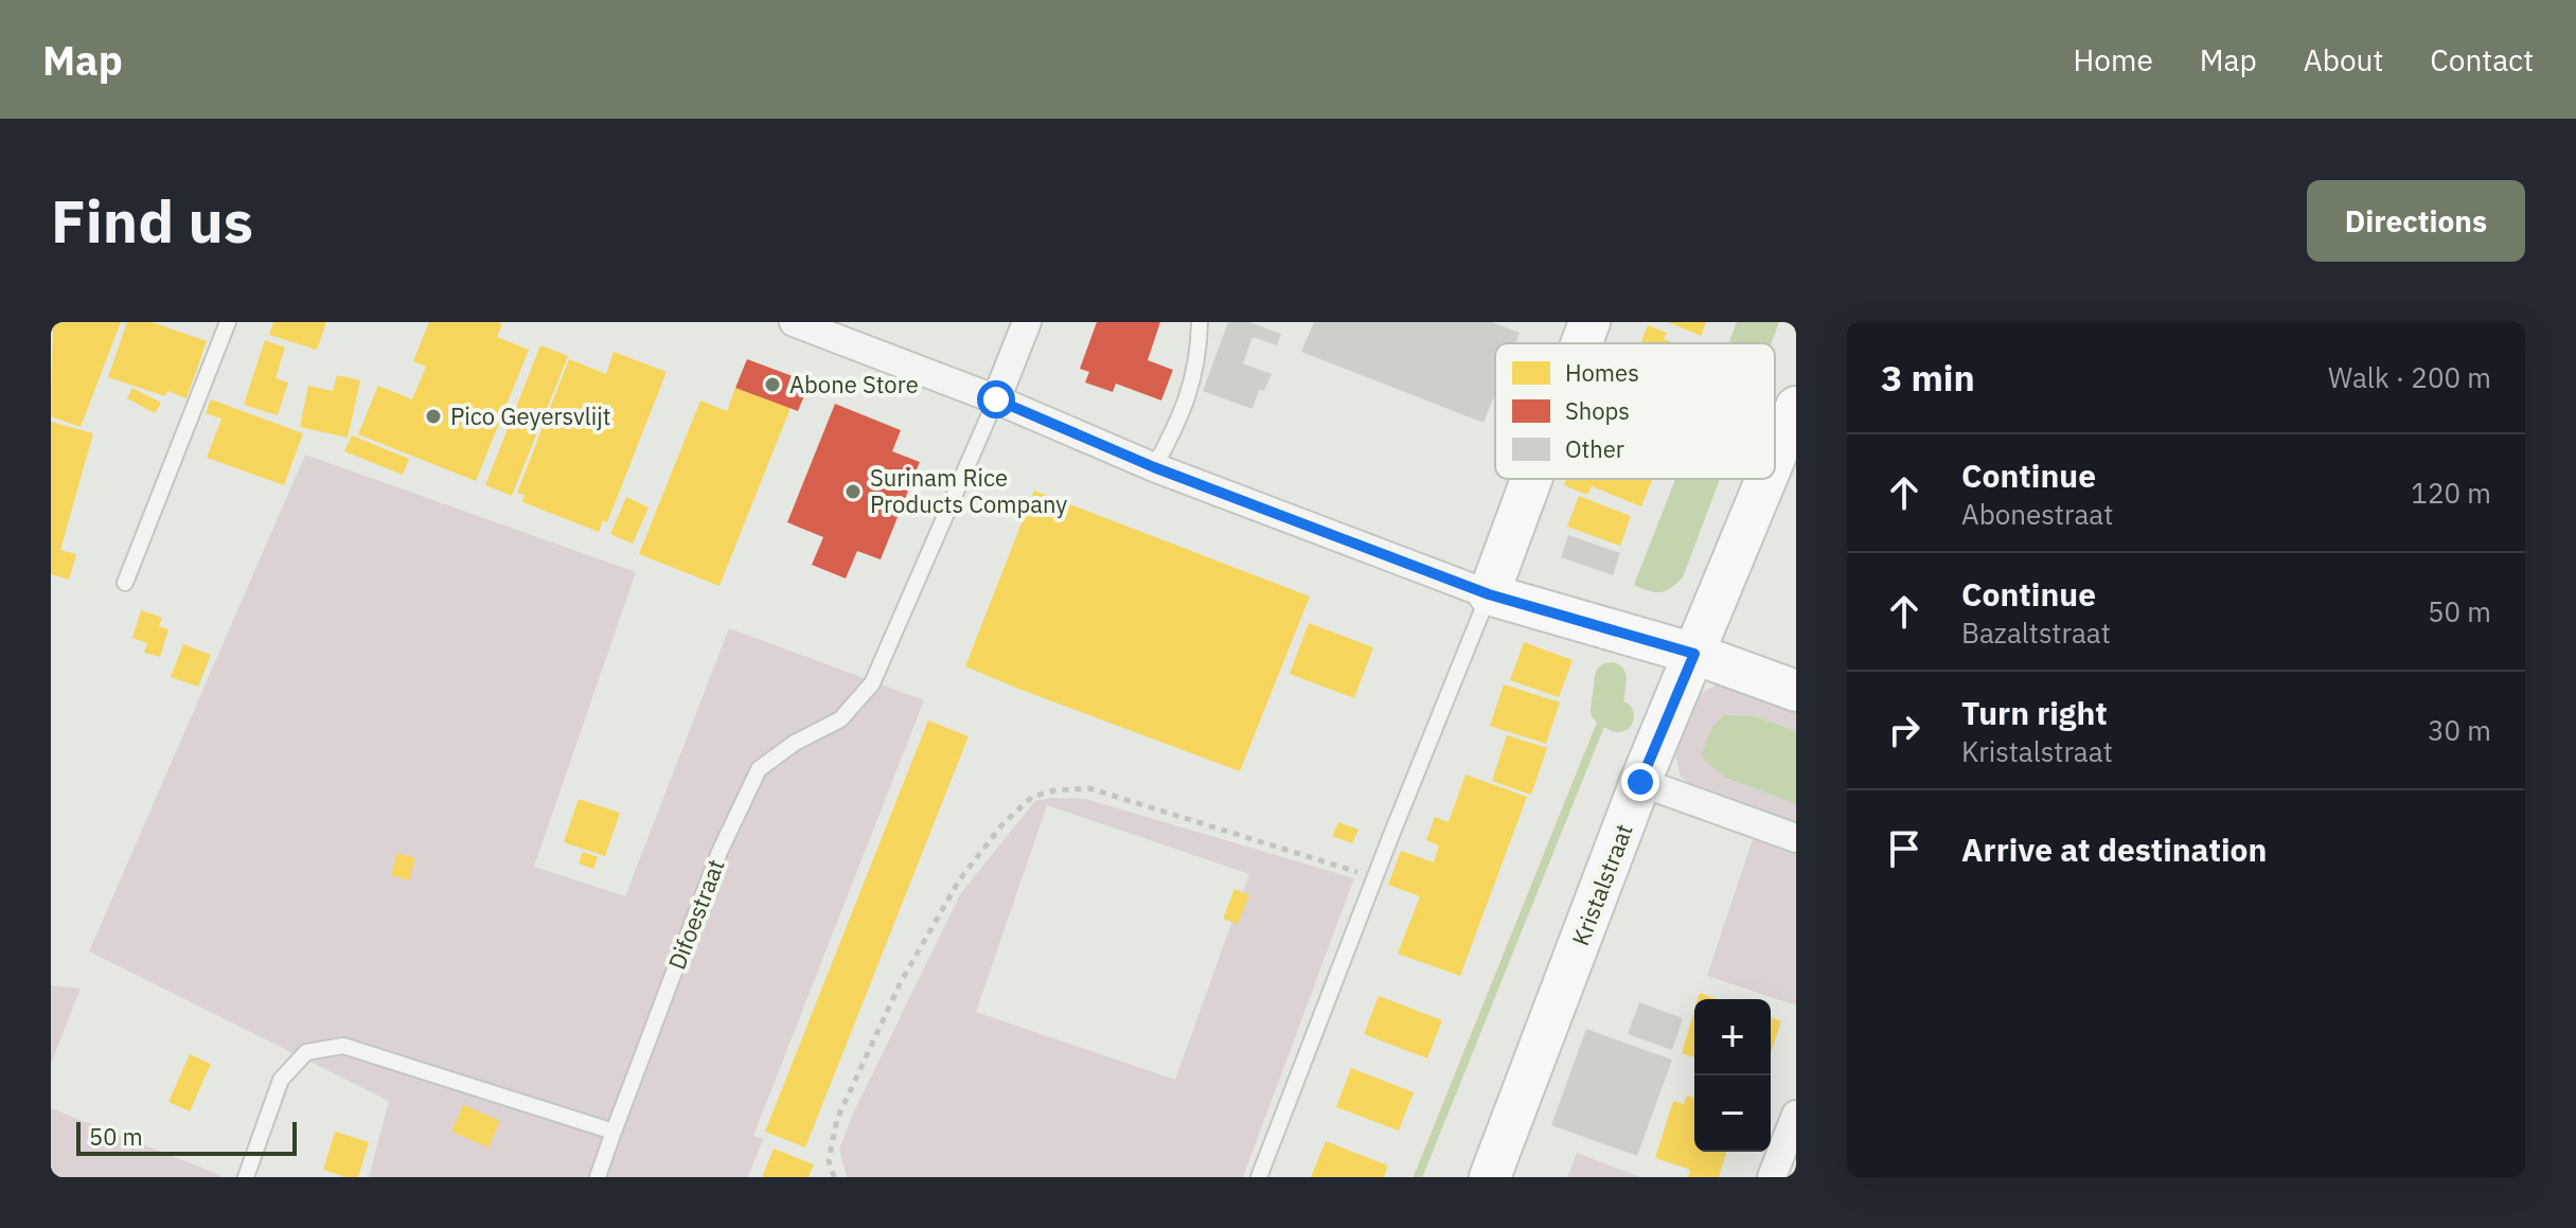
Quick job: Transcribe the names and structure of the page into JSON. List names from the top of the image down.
{
  "streets": {
    "street": ["Kristalstraat", "Difoestraat"]
  },
  "places": ["Abone Store", "Pico Geyersvlijt", "Surinam Rice Products Company"],
  "legend": ["Homes", "Shops", "Other"],
  "scale_bar": "50 m",
  "page": {
    "header": "Map",
    "nav": [
      "Home",
      "Map",
      "About",
      "Contact"
    ],
    "buttons": "Directions",
    "title": "Find us",
    "heading": ["3 min", "Walk · 200 m"],
    "list": [
      ["Continue", "Abonestraat", "120 m"],
      ["Continue", "Bazaltstraat", "50 m"],
      ["Turn right", "Kristalstraat", "30 m"],
      "Arrive at destination"
    ],
    "map_buttons": ["+", "−"],
    "scale": "50 m"
  }
}
